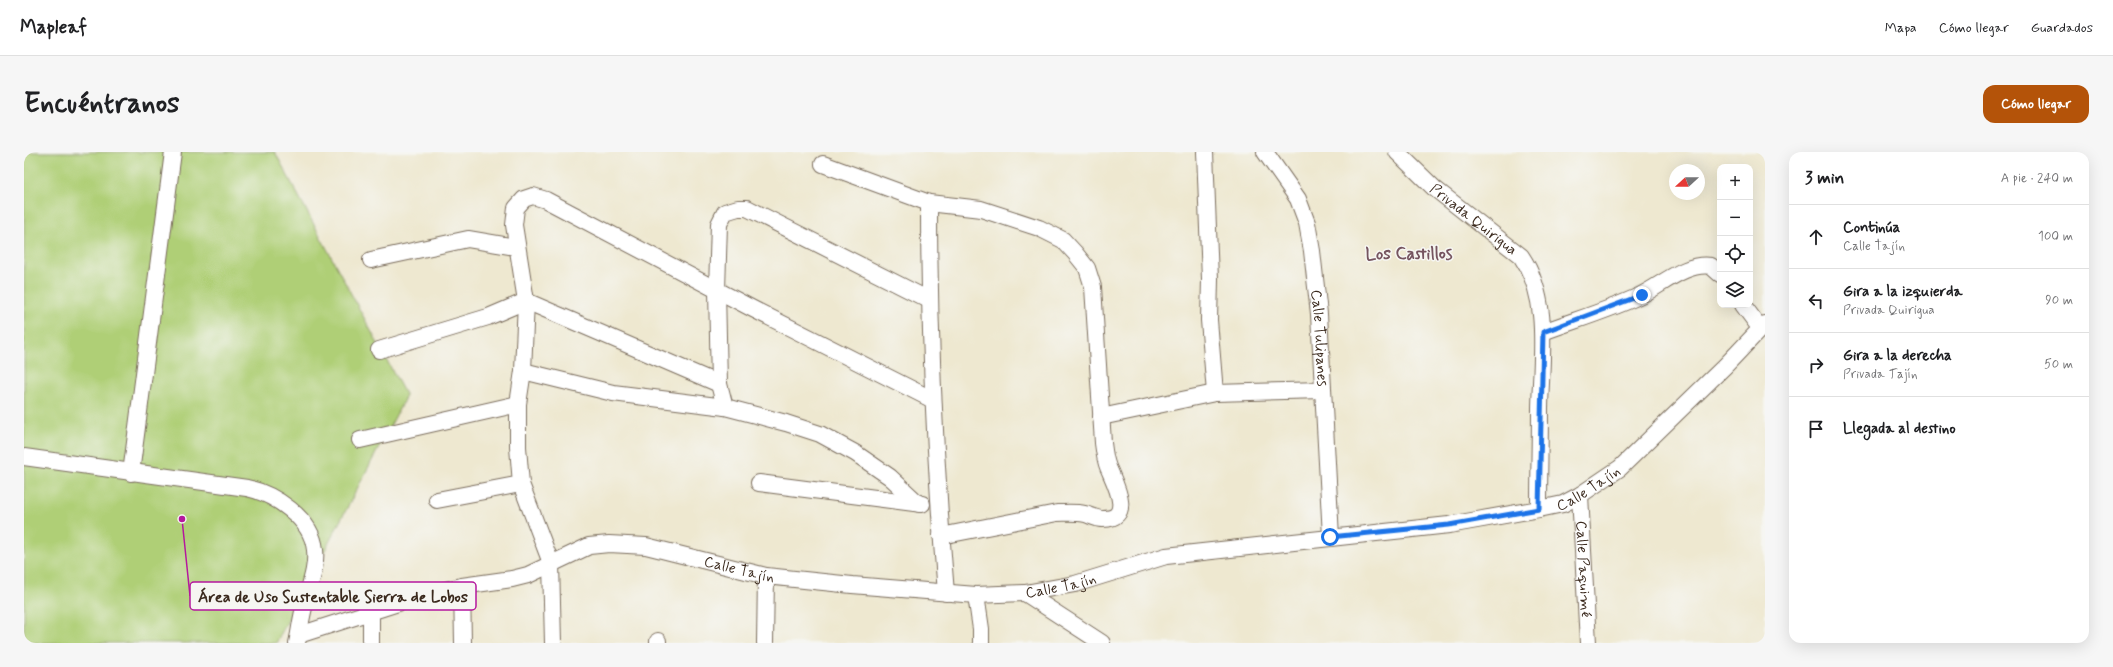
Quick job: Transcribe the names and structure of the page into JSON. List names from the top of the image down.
{
  "streets": {
    "street": [
      "Privada Quirigua",
      "Calle Tulipanes",
      "Calle Tajín",
      "Calle Paquimé"
    ]
  },
  "crossings": [
    ["Privada Quirigua", "Calle Tajín"],
    ["Calle Tulipanes", "Calle Tajín"],
    ["Calle Tajín", "Calle Paquimé"]
  ],
  "districts": ["Los Castillos"],
  "places": ["Área de Uso Sustentable Sierra de Lobos"],
  "north": "left",
  "page": {
    "header": "Mapleaf",
    "nav": ["Mapa", "Cómo llegar", "Guardados"],
    "buttons": "Cómo llegar",
    "title": "Encuéntranos",
    "heading": ["3 min", "A pie · 240 m"],
    "map_buttons": ["+", "−"],
    "list": [
      ["Continúa", "Calle Tajín", "100 m"],
      ["Gira a la izquierda", "Privada Quirigua", "90 m"],
      ["Gira a la derecha", "Privada Tajín", "50 m"],
      "Llegada al destino"
    ]
  }
}
